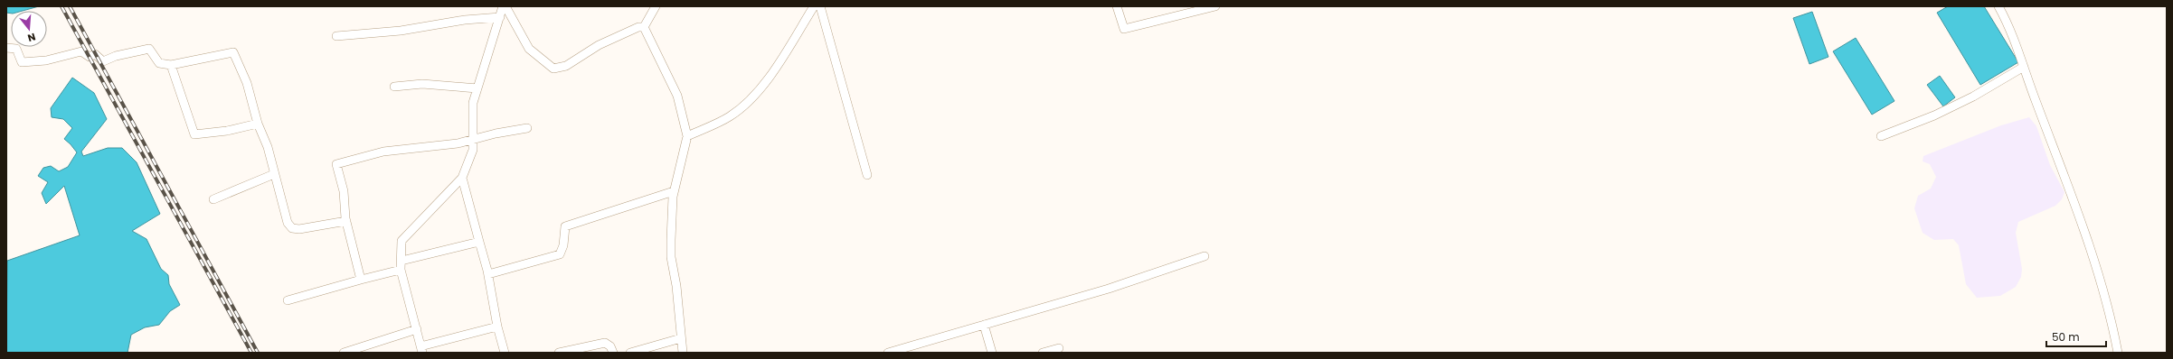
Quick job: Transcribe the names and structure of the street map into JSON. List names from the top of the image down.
{
  "scale_bar": "50 m",
  "north": "bottom"
}
